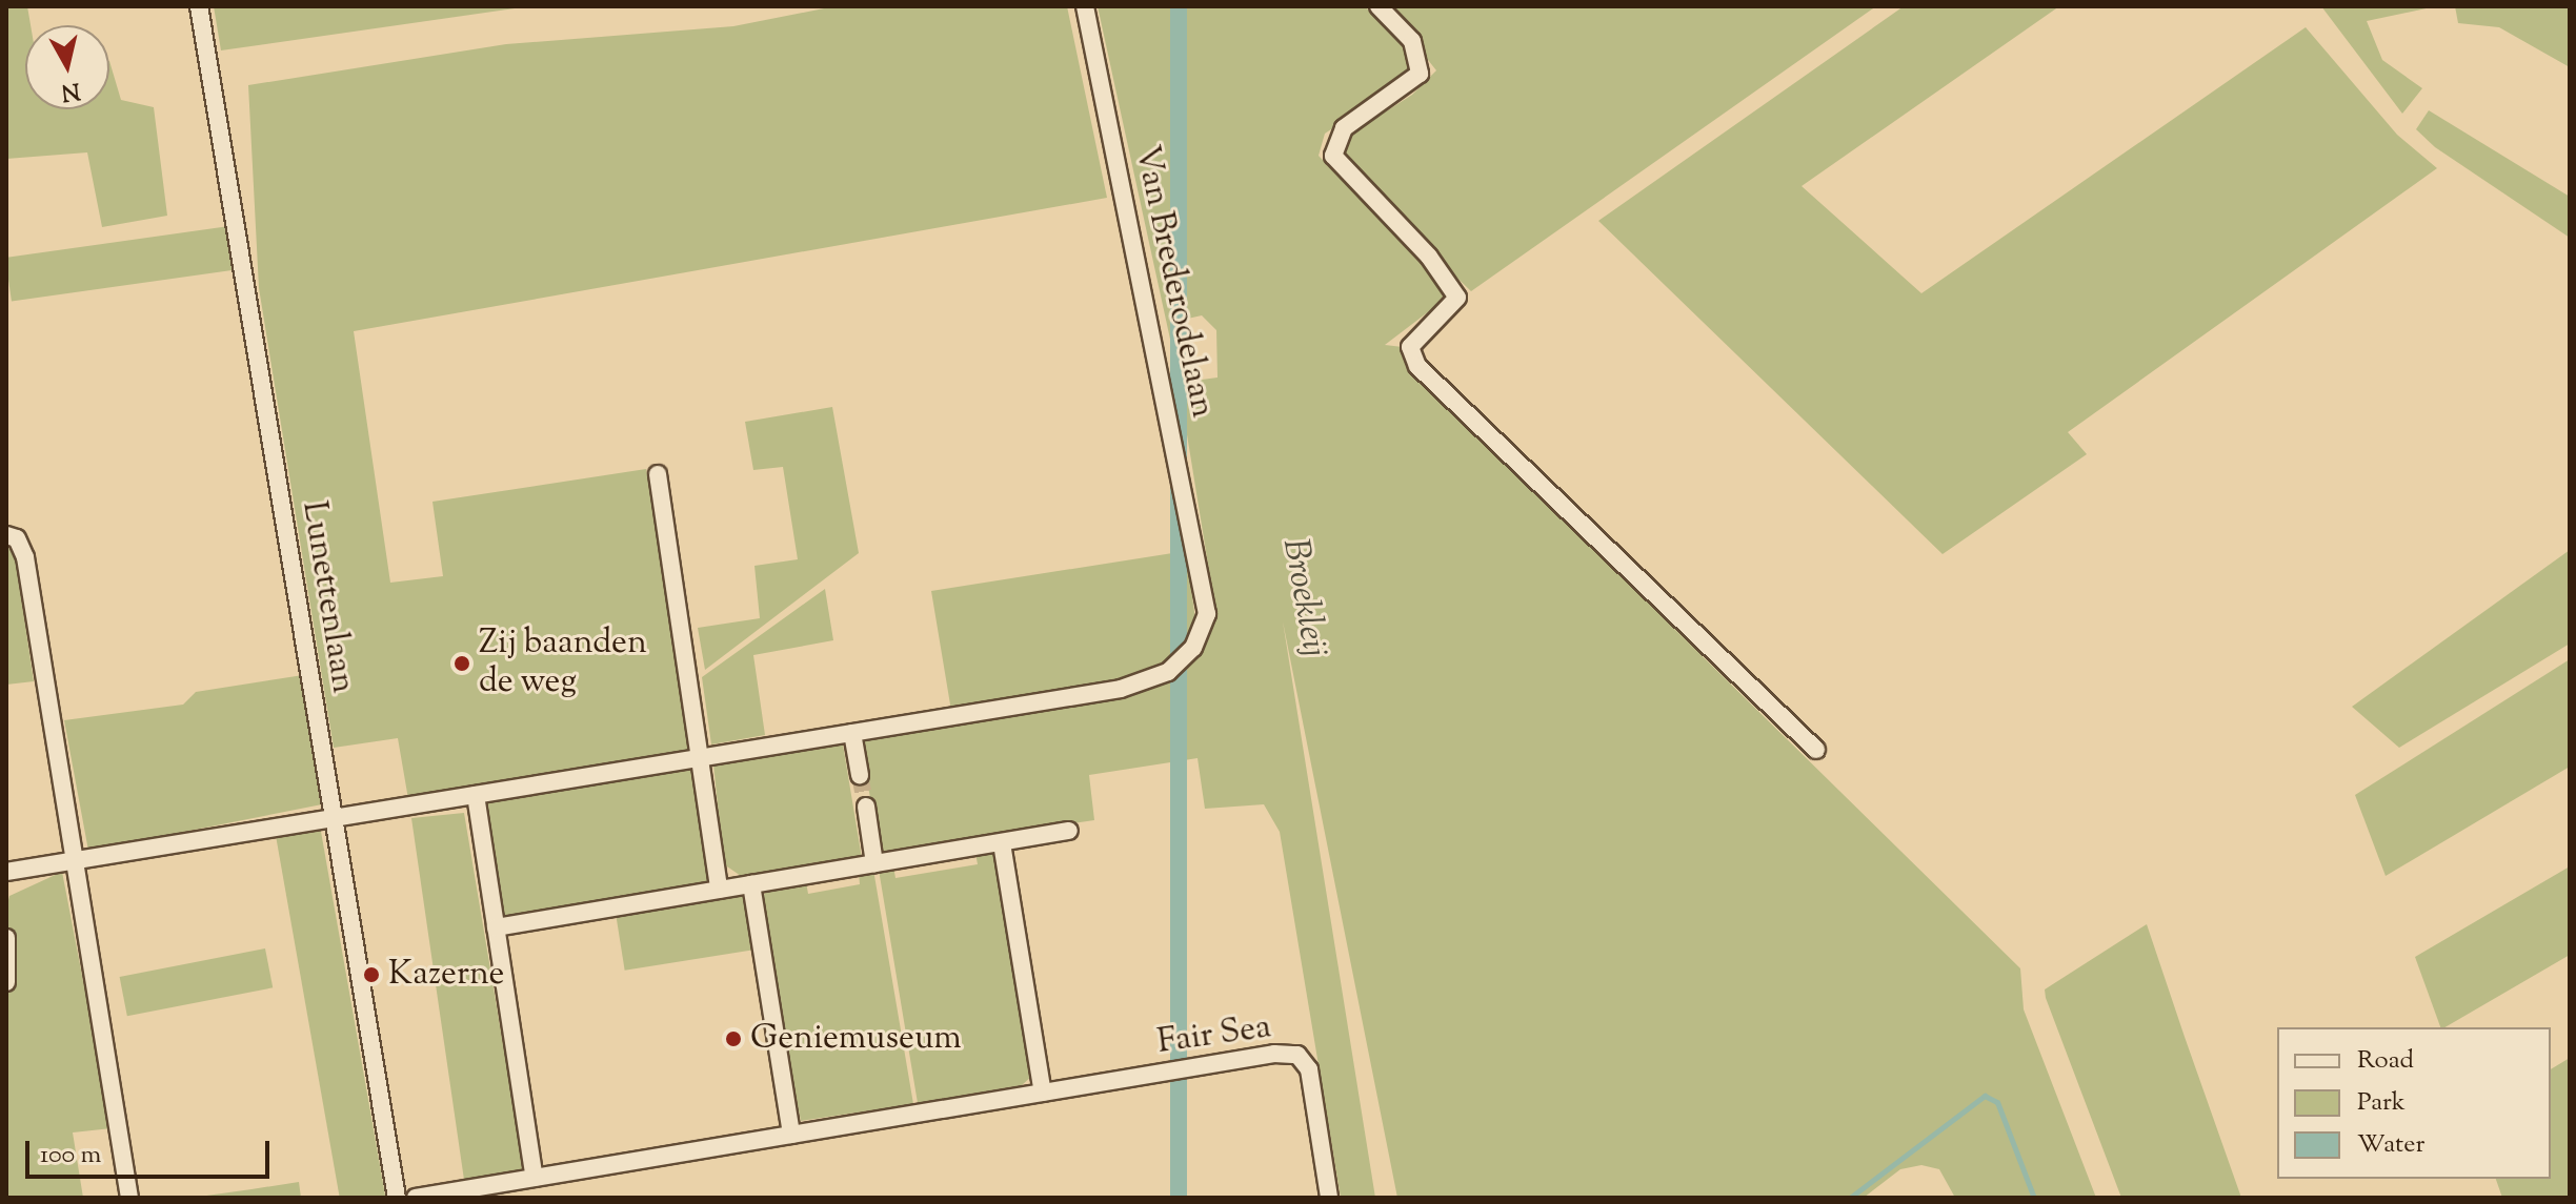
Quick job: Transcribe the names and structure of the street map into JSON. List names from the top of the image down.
{
  "streets": {
    "street": ["Van Brederodelaan", "Lunettenlaan", "Fair Sea"]
  },
  "crossings": [
    ["Van Brederodelaan", "Lunettenlaan"]
  ],
  "water": ["Broekleij"],
  "places": ["Zij baanden de weg", "Kazerne", "Geniemuseum"],
  "legend": ["Road", "Park", "Water"],
  "scale_bar": "100 m",
  "north": "bottom"
}
